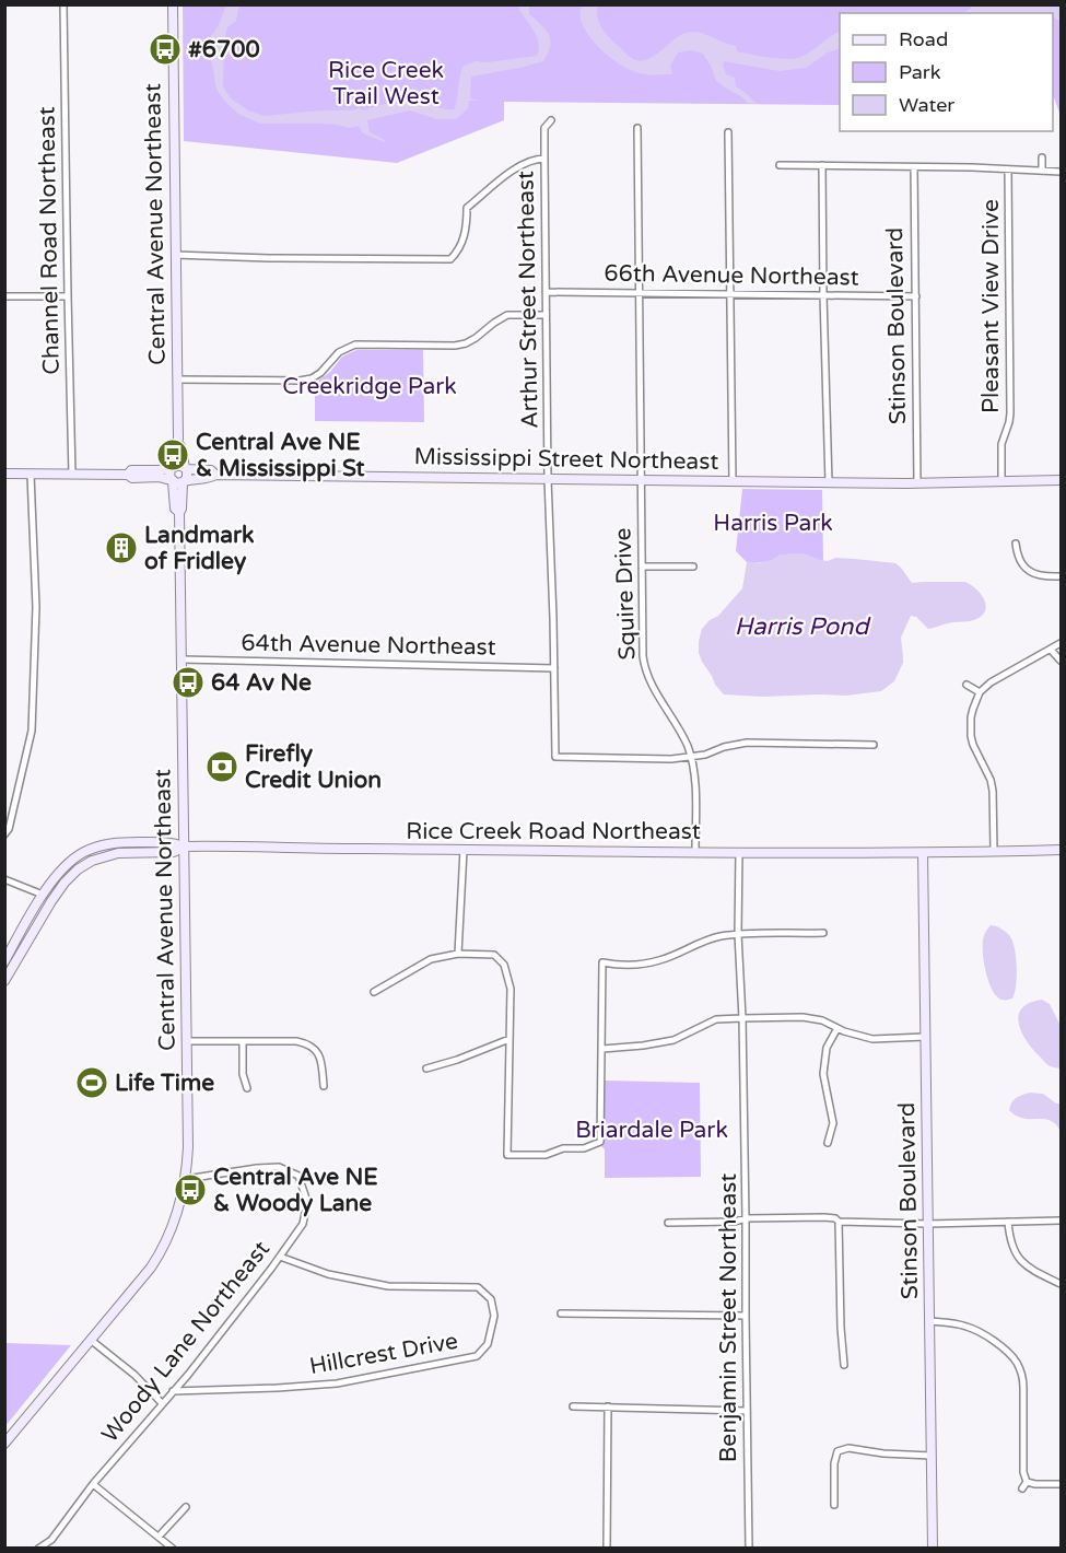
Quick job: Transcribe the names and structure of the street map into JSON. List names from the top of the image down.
{
  "streets": {
    "street": [
      "Central Avenue Northeast",
      "Channel Road Northeast",
      "66th Avenue Northeast",
      "Arthur Street Northeast",
      "Pleasant View Drive",
      "Stinson Boulevard",
      "Mississippi Street Northeast",
      "Squire Drive",
      "64th Avenue Northeast",
      "Rice Creek Road Northeast",
      "Benjamin Street Northeast",
      "Woody Lane Northeast",
      "Hillcrest Drive"
    ]
  },
  "crossings": [
    ["Central Avenue Northeast", "Mississippi Street Northeast"],
    ["Central Avenue Northeast", "64th Avenue Northeast"],
    ["Central Avenue Northeast", "Rice Creek Road Northeast"],
    ["Central Avenue Northeast", "Woody Lane Northeast"],
    ["Channel Road Northeast", "Mississippi Street Northeast"],
    ["66th Avenue Northeast", "Arthur Street Northeast"],
    ["66th Avenue Northeast", "Stinson Boulevard"],
    ["66th Avenue Northeast", "Squire Drive"],
    ["Arthur Street Northeast", "Mississippi Street Northeast"],
    ["Arthur Street Northeast", "Squire Drive"],
    ["Arthur Street Northeast", "64th Avenue Northeast"],
    ["Pleasant View Drive", "Mississippi Street Northeast"],
    ["Stinson Boulevard", "Mississippi Street Northeast"],
    ["Stinson Boulevard", "Rice Creek Road Northeast"],
    ["Mississippi Street Northeast", "Squire Drive"],
    ["Squire Drive", "Rice Creek Road Northeast"],
    ["Rice Creek Road Northeast", "Benjamin Street Northeast"],
    ["Woody Lane Northeast", "Hillcrest Drive"]
  ],
  "water": ["Harris Pond"],
  "parks": [
    "Rice Creek Trail West",
    "Creekridge Park",
    "Harris Park",
    "Briardale Park"
  ],
  "places": {
    "bus stop": [
      "#6700",
      "Central Ave NE & Mississippi St",
      "64 Av Ne",
      "Central Ave NE & Woody Lane"
    ],
    "building": ["Landmark of Fridley"],
    "bank": ["Firefly Credit Union"],
    "sports": ["Life Time"]
  },
  "legend": ["Road", "Park", "Water"]
}
